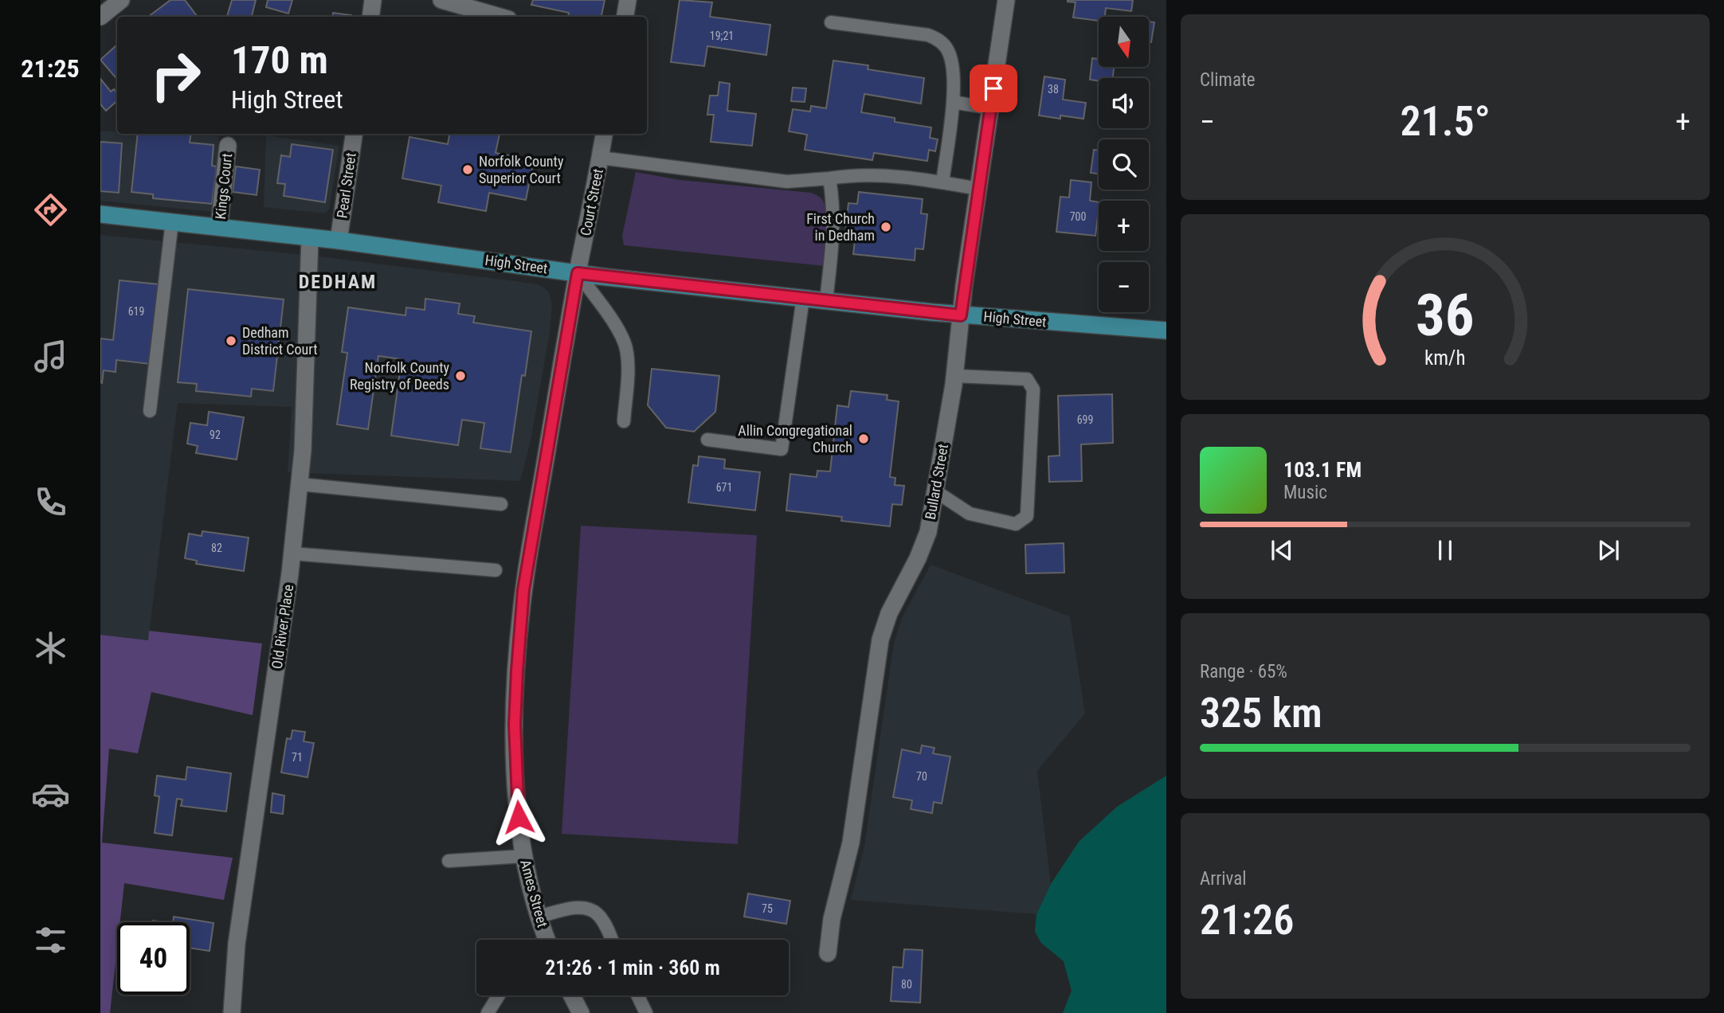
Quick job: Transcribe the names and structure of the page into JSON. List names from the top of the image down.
{
  "streets": {
    "main road": ["High Street"],
    "street": [
      "Pearl Street",
      "Kings Court",
      "Court Street",
      "Bullard Street",
      "Old River Place",
      "Ames Street"
    ]
  },
  "crossings": [
    ["Pearl Street", "High Street"],
    ["Kings Court", "High Street"],
    ["Court Street", "High Street"],
    ["Court Street", "Ames Street"],
    ["High Street", "Bullard Street"],
    ["High Street", "Old River Place"],
    ["High Street", "Ames Street"]
  ],
  "districts": ["DEDHAM"],
  "places": [
    "Norfolk County Superior Court",
    "First Church in Dedham",
    "Dedham District Court",
    "Norfolk County Registry of Deeds",
    "Allin Congregational Church"
  ],
  "house_numbers": [
    "19;21",
    "38",
    "700",
    "619",
    "699",
    "92",
    "671",
    "82",
    "71",
    "70",
    "75",
    "80"
  ],
  "north": "bottom",
  "page": {
    "tabs": "21:25",
    "tile": [
      "Climate",
      ["Range · 65%", "325 km"],
      ["Arrival", "21:26"]
    ],
    "map_buttons": ["+", "−"],
    "turn": ["170 m", "High Street"],
    "heat": ["−", "21.5°", "+"],
    "song": ["103.1 FM", "Music"],
    "limit": "40",
    "trip": "21:26 · 1 min · 360 m",
    "gauge": ["36", "km/h"]
  }
}
